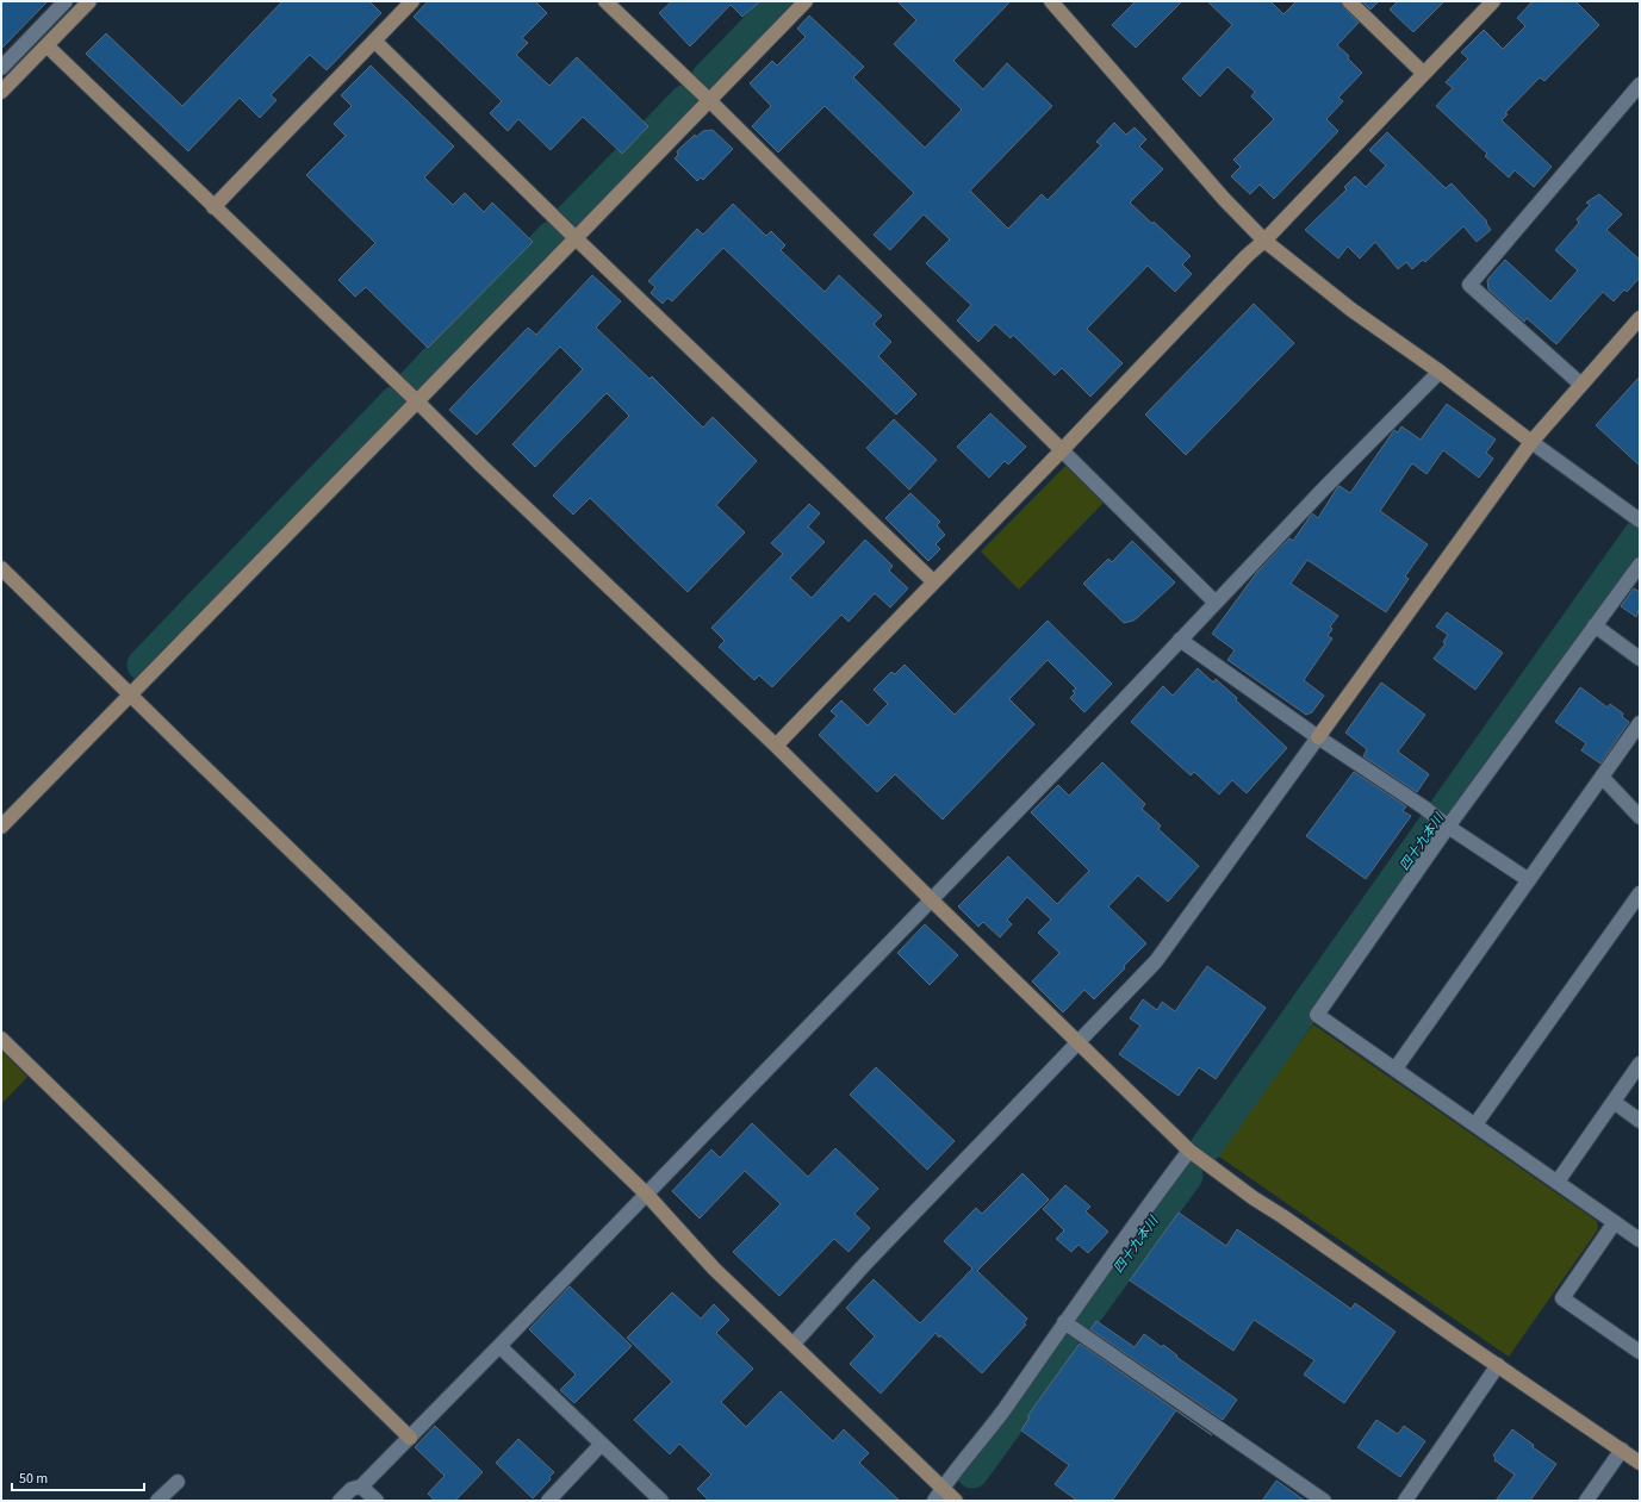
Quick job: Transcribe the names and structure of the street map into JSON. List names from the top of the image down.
{
  "water": ["四十九本川"],
  "scale_bar": "50 m"
}
